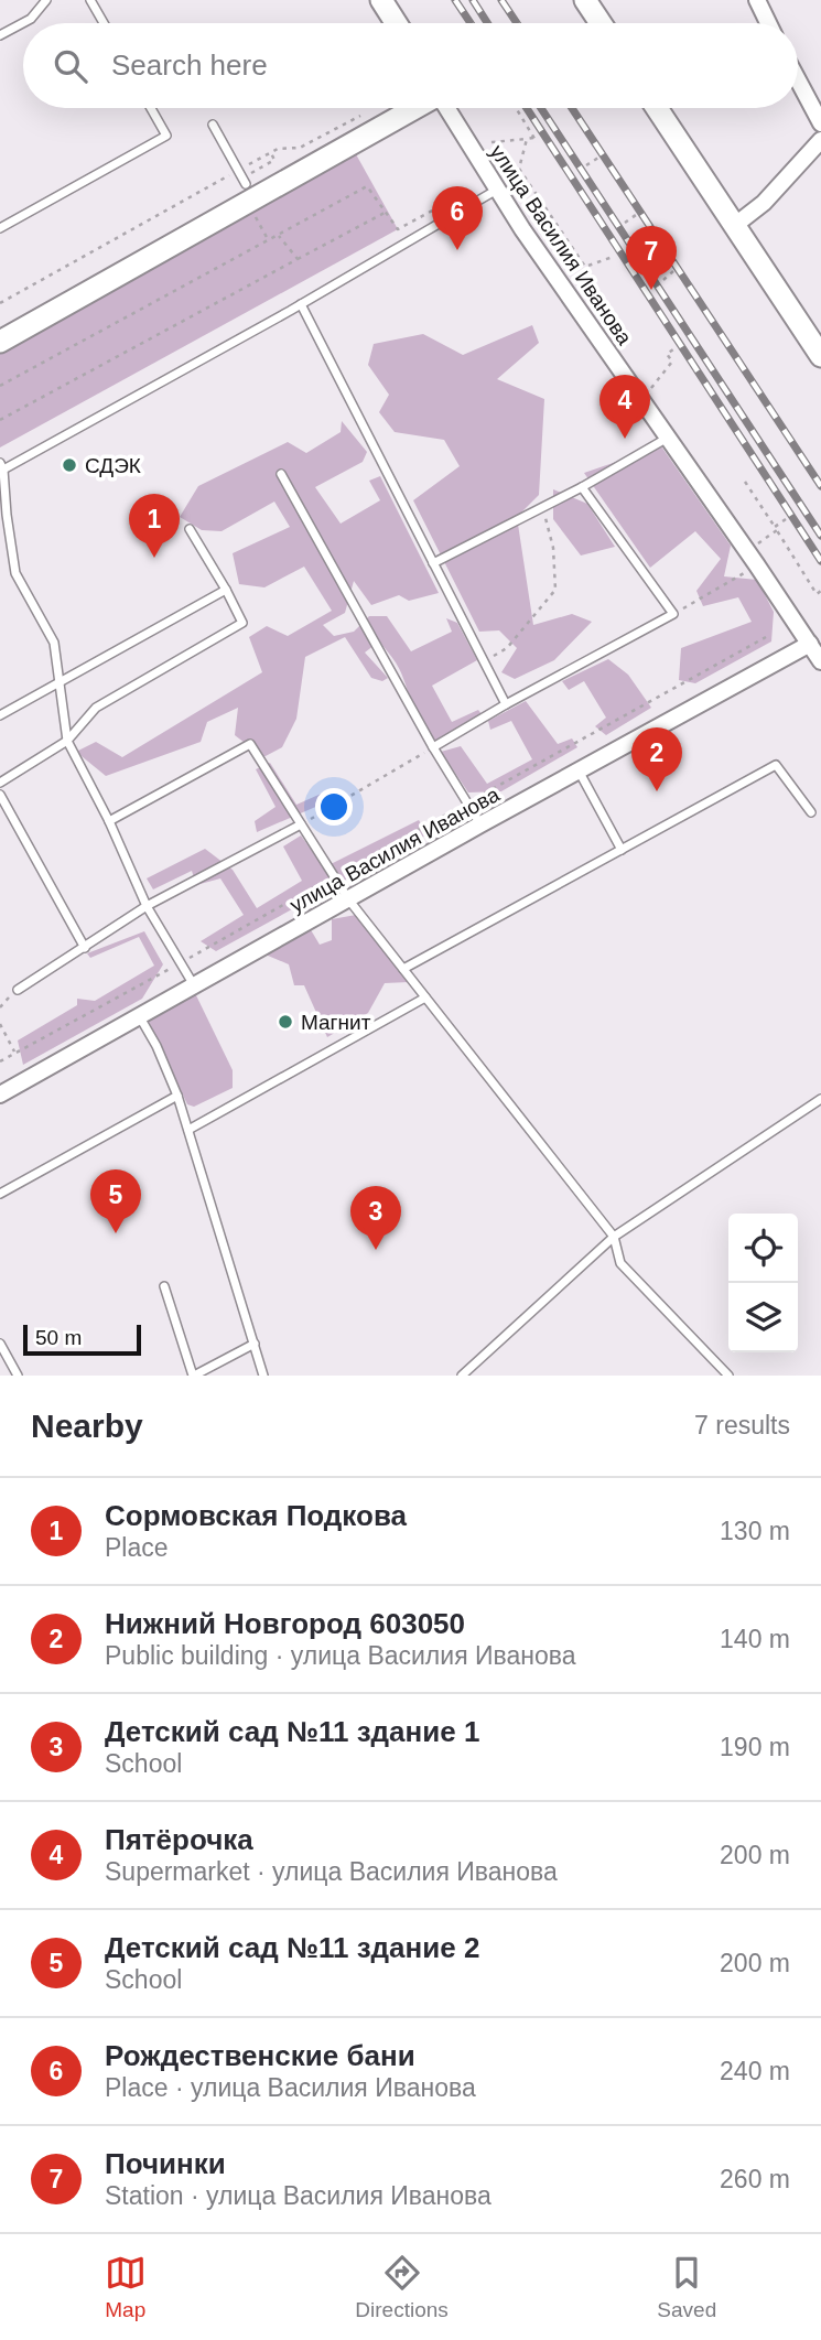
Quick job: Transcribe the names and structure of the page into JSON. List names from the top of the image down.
{
  "streets": {
    "street": ["улица Василия Иванова"]
  },
  "places": ["СДЭК", "Магнит"],
  "scale_bar": "50 m",
  "page": {
    "search": "Search here",
    "pins": [
      "6",
      "7",
      "4",
      "1",
      "2",
      "5",
      "3"
    ],
    "scale": "50 m",
    "heading": ["Nearby", "7 results"],
    "list": [
      {
        "mark": "1",
        "name": "Сормовская Подкова",
        "note": "Place",
        "value": "130 m"
      },
      {
        "mark": "2",
        "name": "Нижний Новгород 603050",
        "note": "Public building · улица Василия Иванова",
        "value": "140 m"
      },
      {
        "mark": "3",
        "name": "Детский сад №11 здание 1",
        "note": "School",
        "value": "190 m"
      },
      {
        "mark": "4",
        "name": "Пятёрочка",
        "note": "Supermarket · улица Василия Иванова",
        "value": "200 m"
      },
      {
        "mark": "5",
        "name": "Детский сад №11 здание 2",
        "note": "School",
        "value": "200 m"
      },
      {
        "mark": "6",
        "name": "Рождественские бани",
        "note": "Place · улица Василия Иванова",
        "value": "240 m"
      },
      {
        "mark": "7",
        "name": "Починки",
        "note": "Station · улица Василия Иванова",
        "value": "260 m"
      }
    ],
    "nav": ["Map", "Directions", "Saved"]
  }
}
